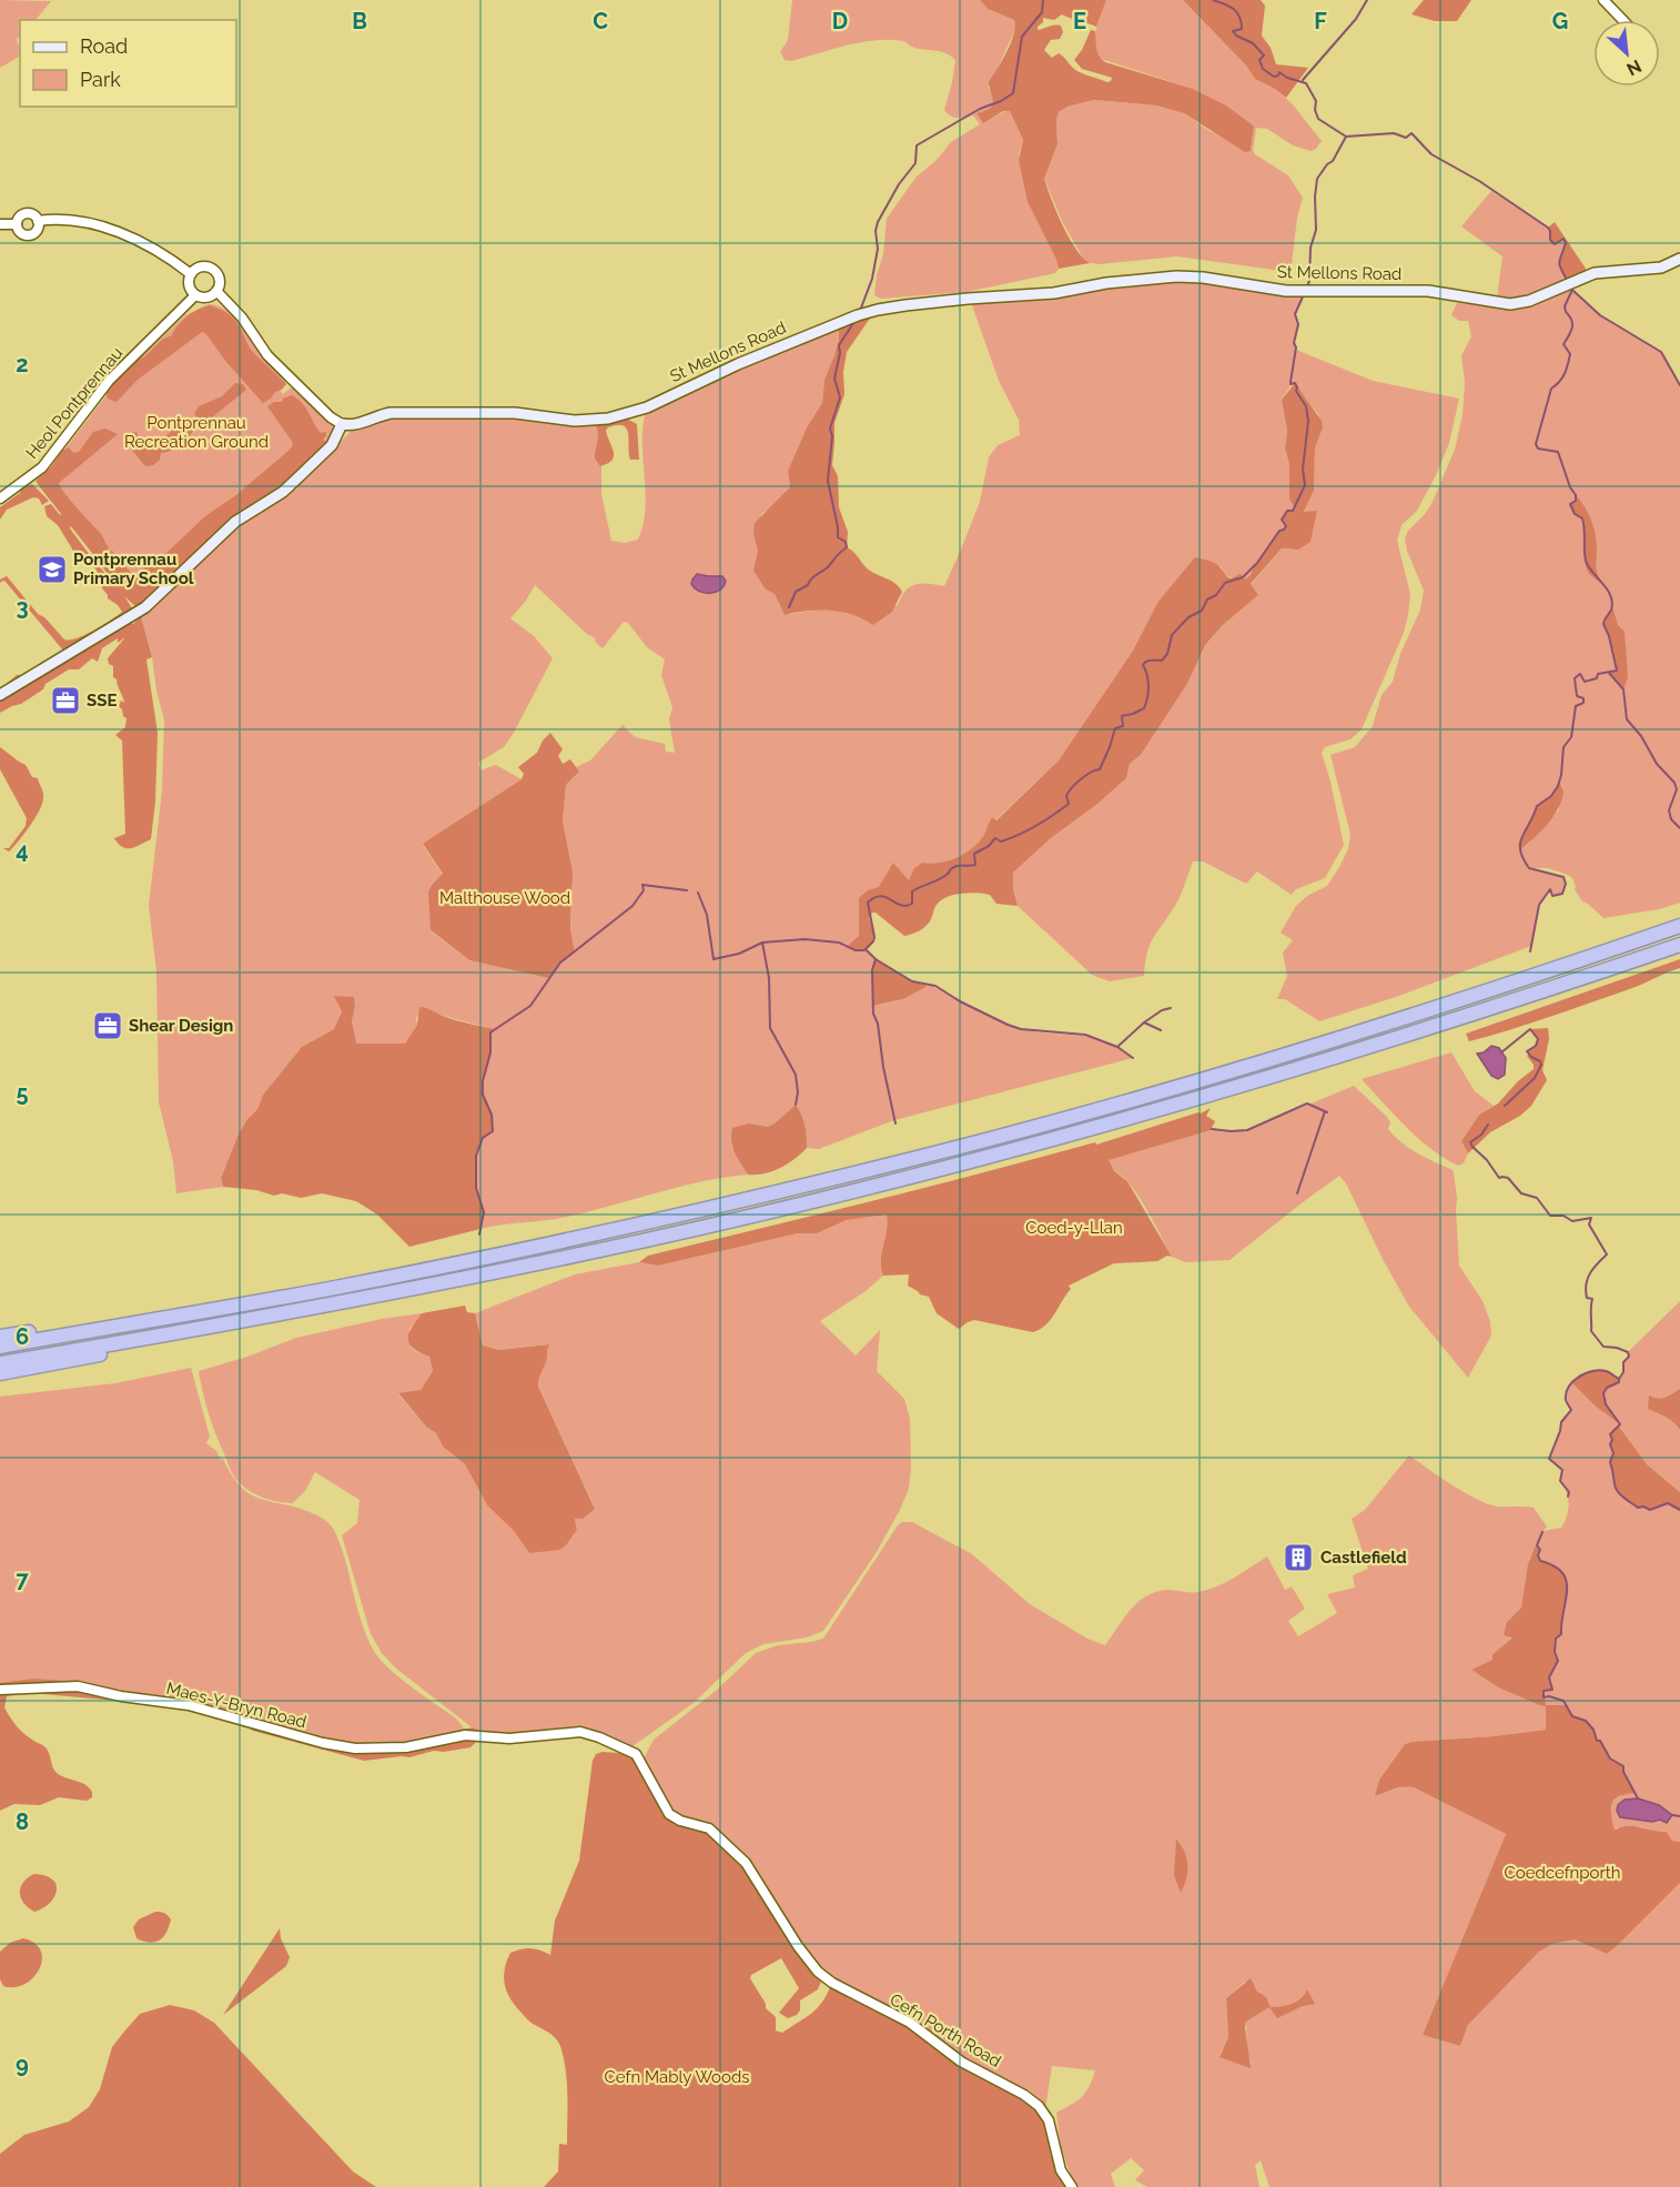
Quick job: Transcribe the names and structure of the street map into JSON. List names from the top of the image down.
{
  "streets": {
    "main road": ["St Mellons Road"],
    "street": ["Heol Pontprennau", "Maes-Y-Bryn Road", "Cefn Porth Road"]
  },
  "crossings": [
    ["Maes-Y-Bryn Road", "Cefn Porth Road"]
  ],
  "parks": [
    "Pontprennau Recreation Ground",
    "Malthouse Wood",
    "Coed-y-Llan",
    "Coedcefnporth",
    "Cefn Mably Woods"
  ],
  "places": {
    "school or university": ["Pontprennau Primary School"],
    "office": ["SSE", "Shear Design"],
    "building": ["Castlefield"]
  },
  "legend": ["Road", "Park"],
  "north": "bottom right",
  "grid": {
    "columns": [
      "B",
      "C",
      "D",
      "E",
      "F",
      "G"
    ],
    "rows": [
      "2",
      "3",
      "4",
      "5",
      "6",
      "7",
      "8",
      "9"
    ]
  }
}
